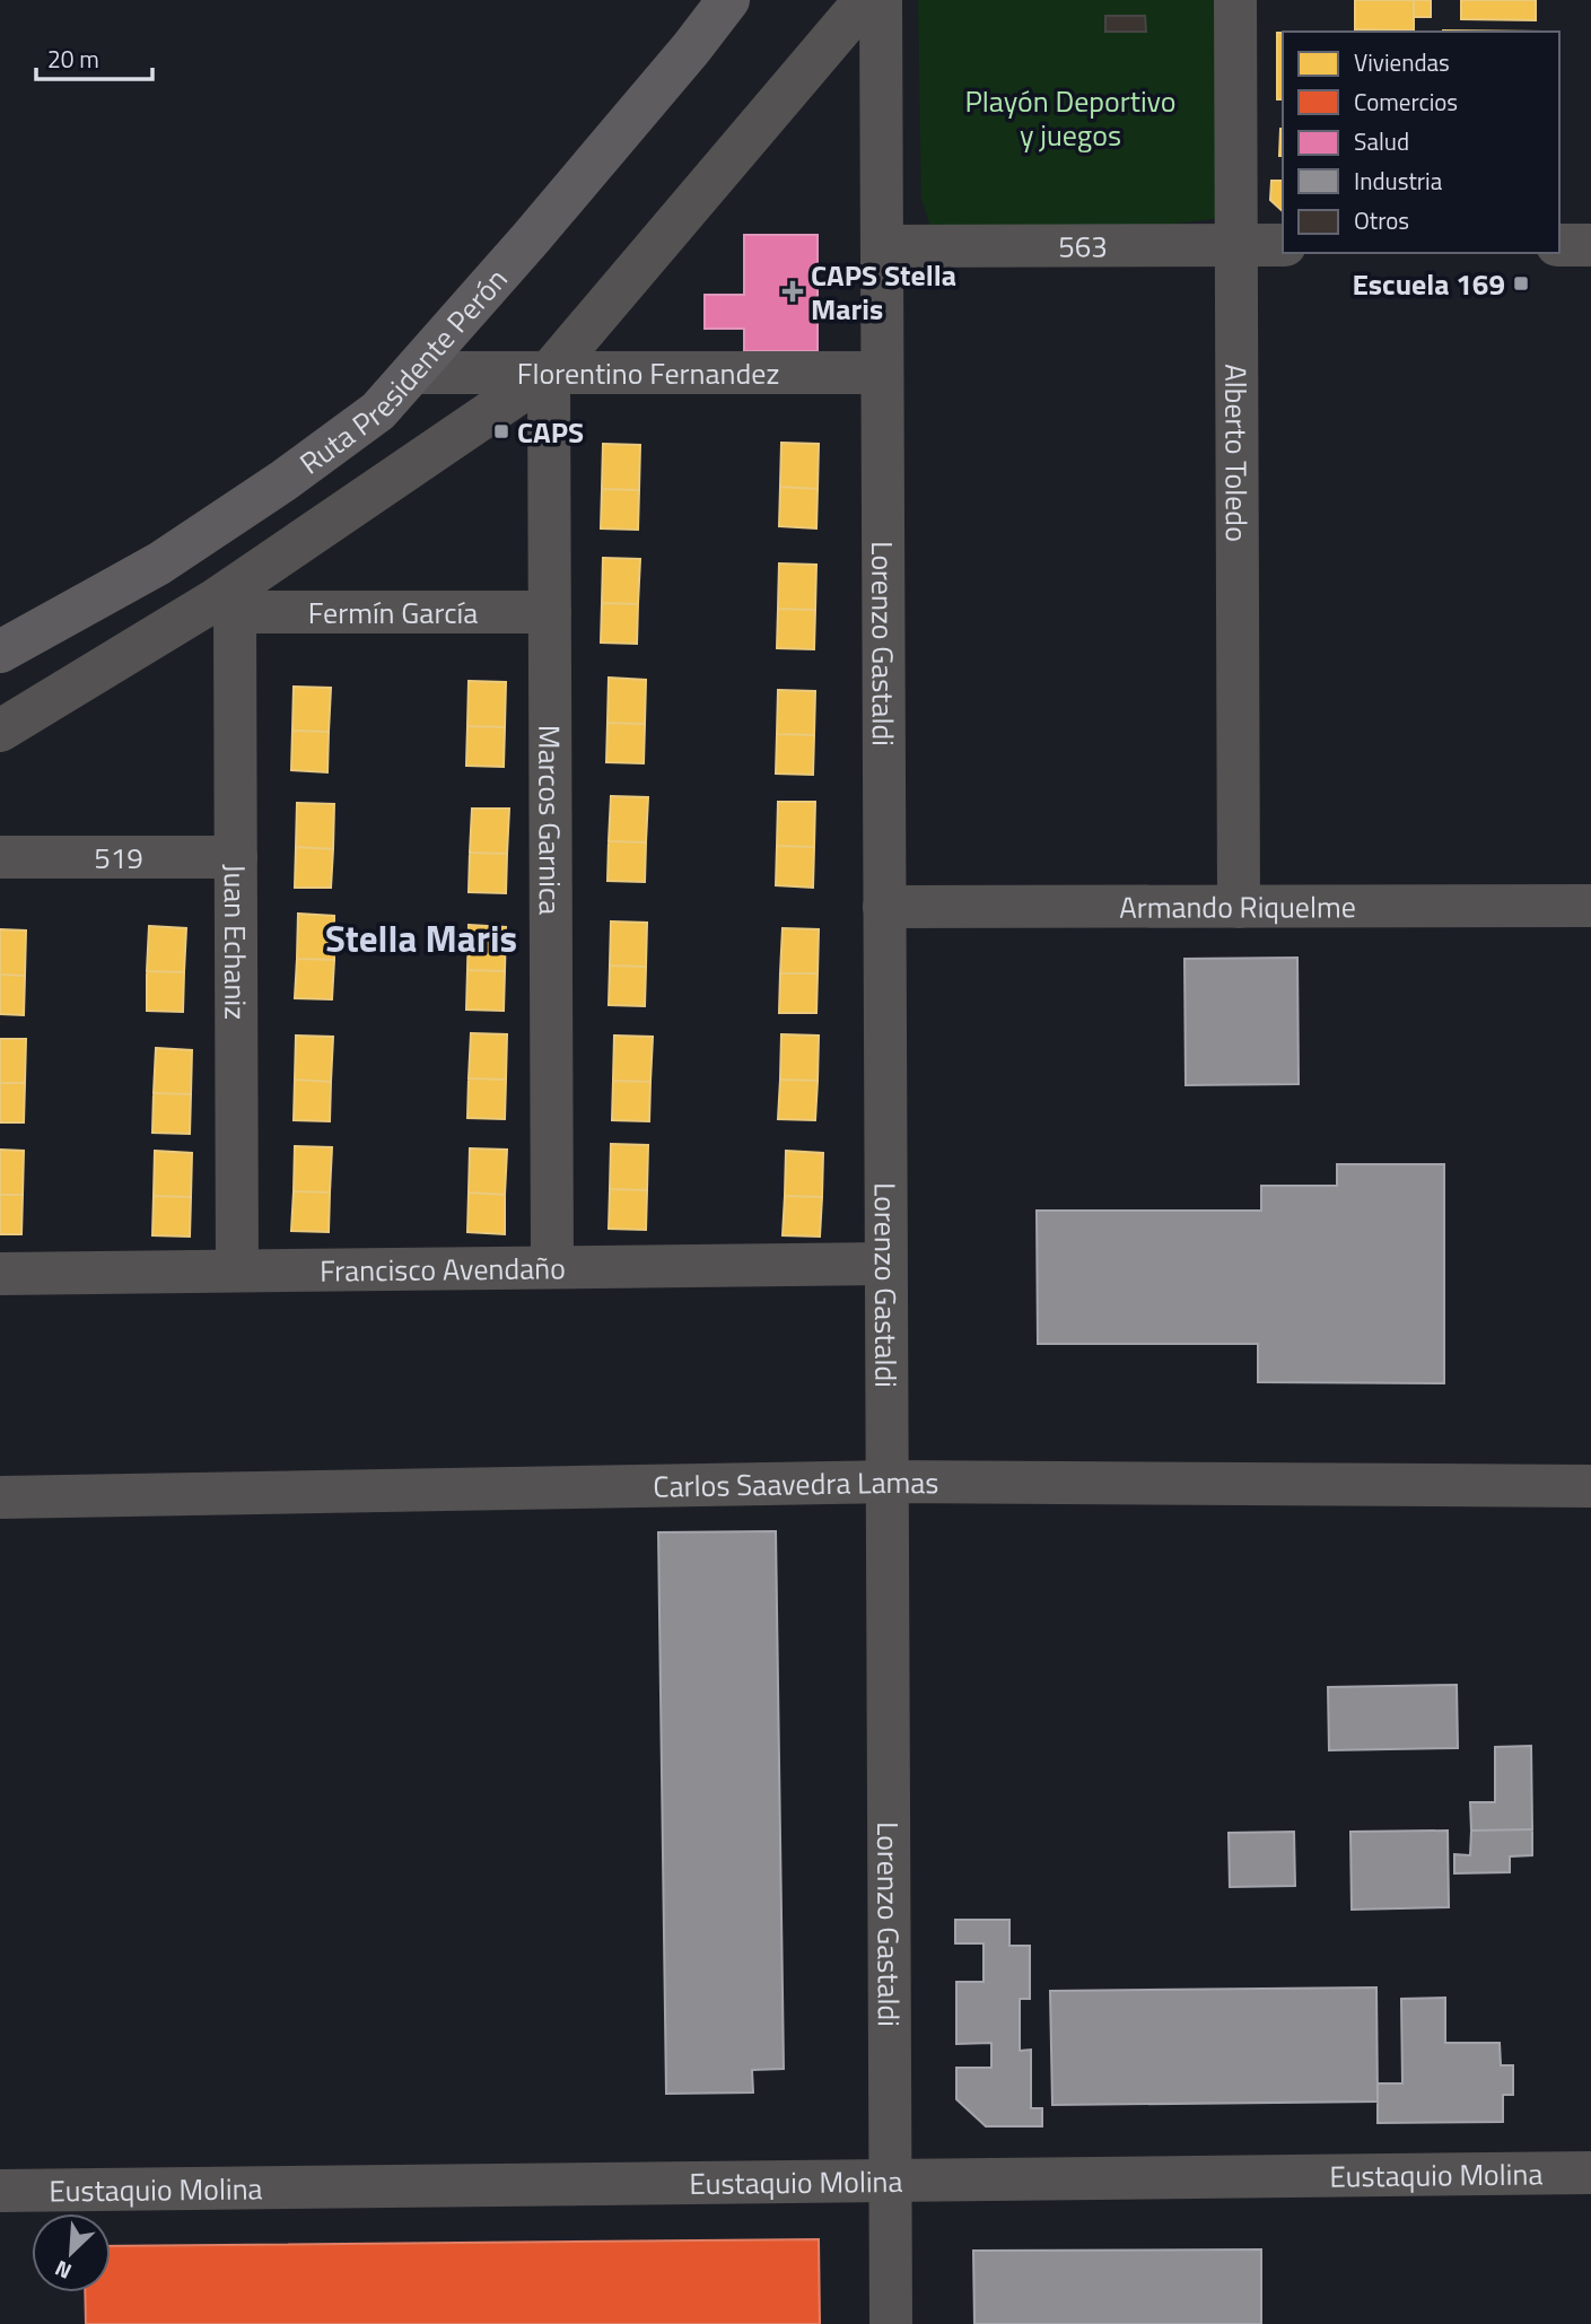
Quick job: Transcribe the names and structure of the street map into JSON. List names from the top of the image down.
{
  "streets": {
    "main road": ["Ruta Presidente Perón"],
    "street": [
      "563",
      "Florentino Fernandez",
      "Alberto Toledo",
      "Fermín García",
      "Lorenzo Gastaldi",
      "Marcos Garnica",
      "519",
      "Armando Riquelme",
      "Juan Echaniz",
      "Francisco Avendaño",
      "Carlos Saavedra Lamas",
      "Eustaquio Molina"
    ]
  },
  "crossings": [
    ["563", "Alberto Toledo"],
    ["563", "Lorenzo Gastaldi"],
    ["Ruta Presidente Perón", "Florentino Fernandez"],
    ["Florentino Fernandez", "Lorenzo Gastaldi"],
    ["Florentino Fernandez", "Marcos Garnica"],
    ["Alberto Toledo", "Armando Riquelme"],
    ["Fermín García", "Marcos Garnica"],
    ["Fermín García", "Juan Echaniz"],
    ["Lorenzo Gastaldi", "Armando Riquelme"],
    ["Lorenzo Gastaldi", "Francisco Avendaño"],
    ["Lorenzo Gastaldi", "Carlos Saavedra Lamas"],
    ["Lorenzo Gastaldi", "Eustaquio Molina"],
    ["Marcos Garnica", "Francisco Avendaño"],
    ["519", "Juan Echaniz"],
    ["Juan Echaniz", "Francisco Avendaño"]
  ],
  "districts": ["Stella Maris"],
  "parks": ["Playón Deportivo y juegos"],
  "places": {
    "transit": ["Escuela 169", "CAPS"],
    "health": ["CAPS Stella Maris"]
  },
  "legend": [
    "Viviendas",
    "Comercios",
    "Salud",
    "Industria",
    "Otros"
  ],
  "scale_bar": "20 m",
  "north": "bottom left"
}
